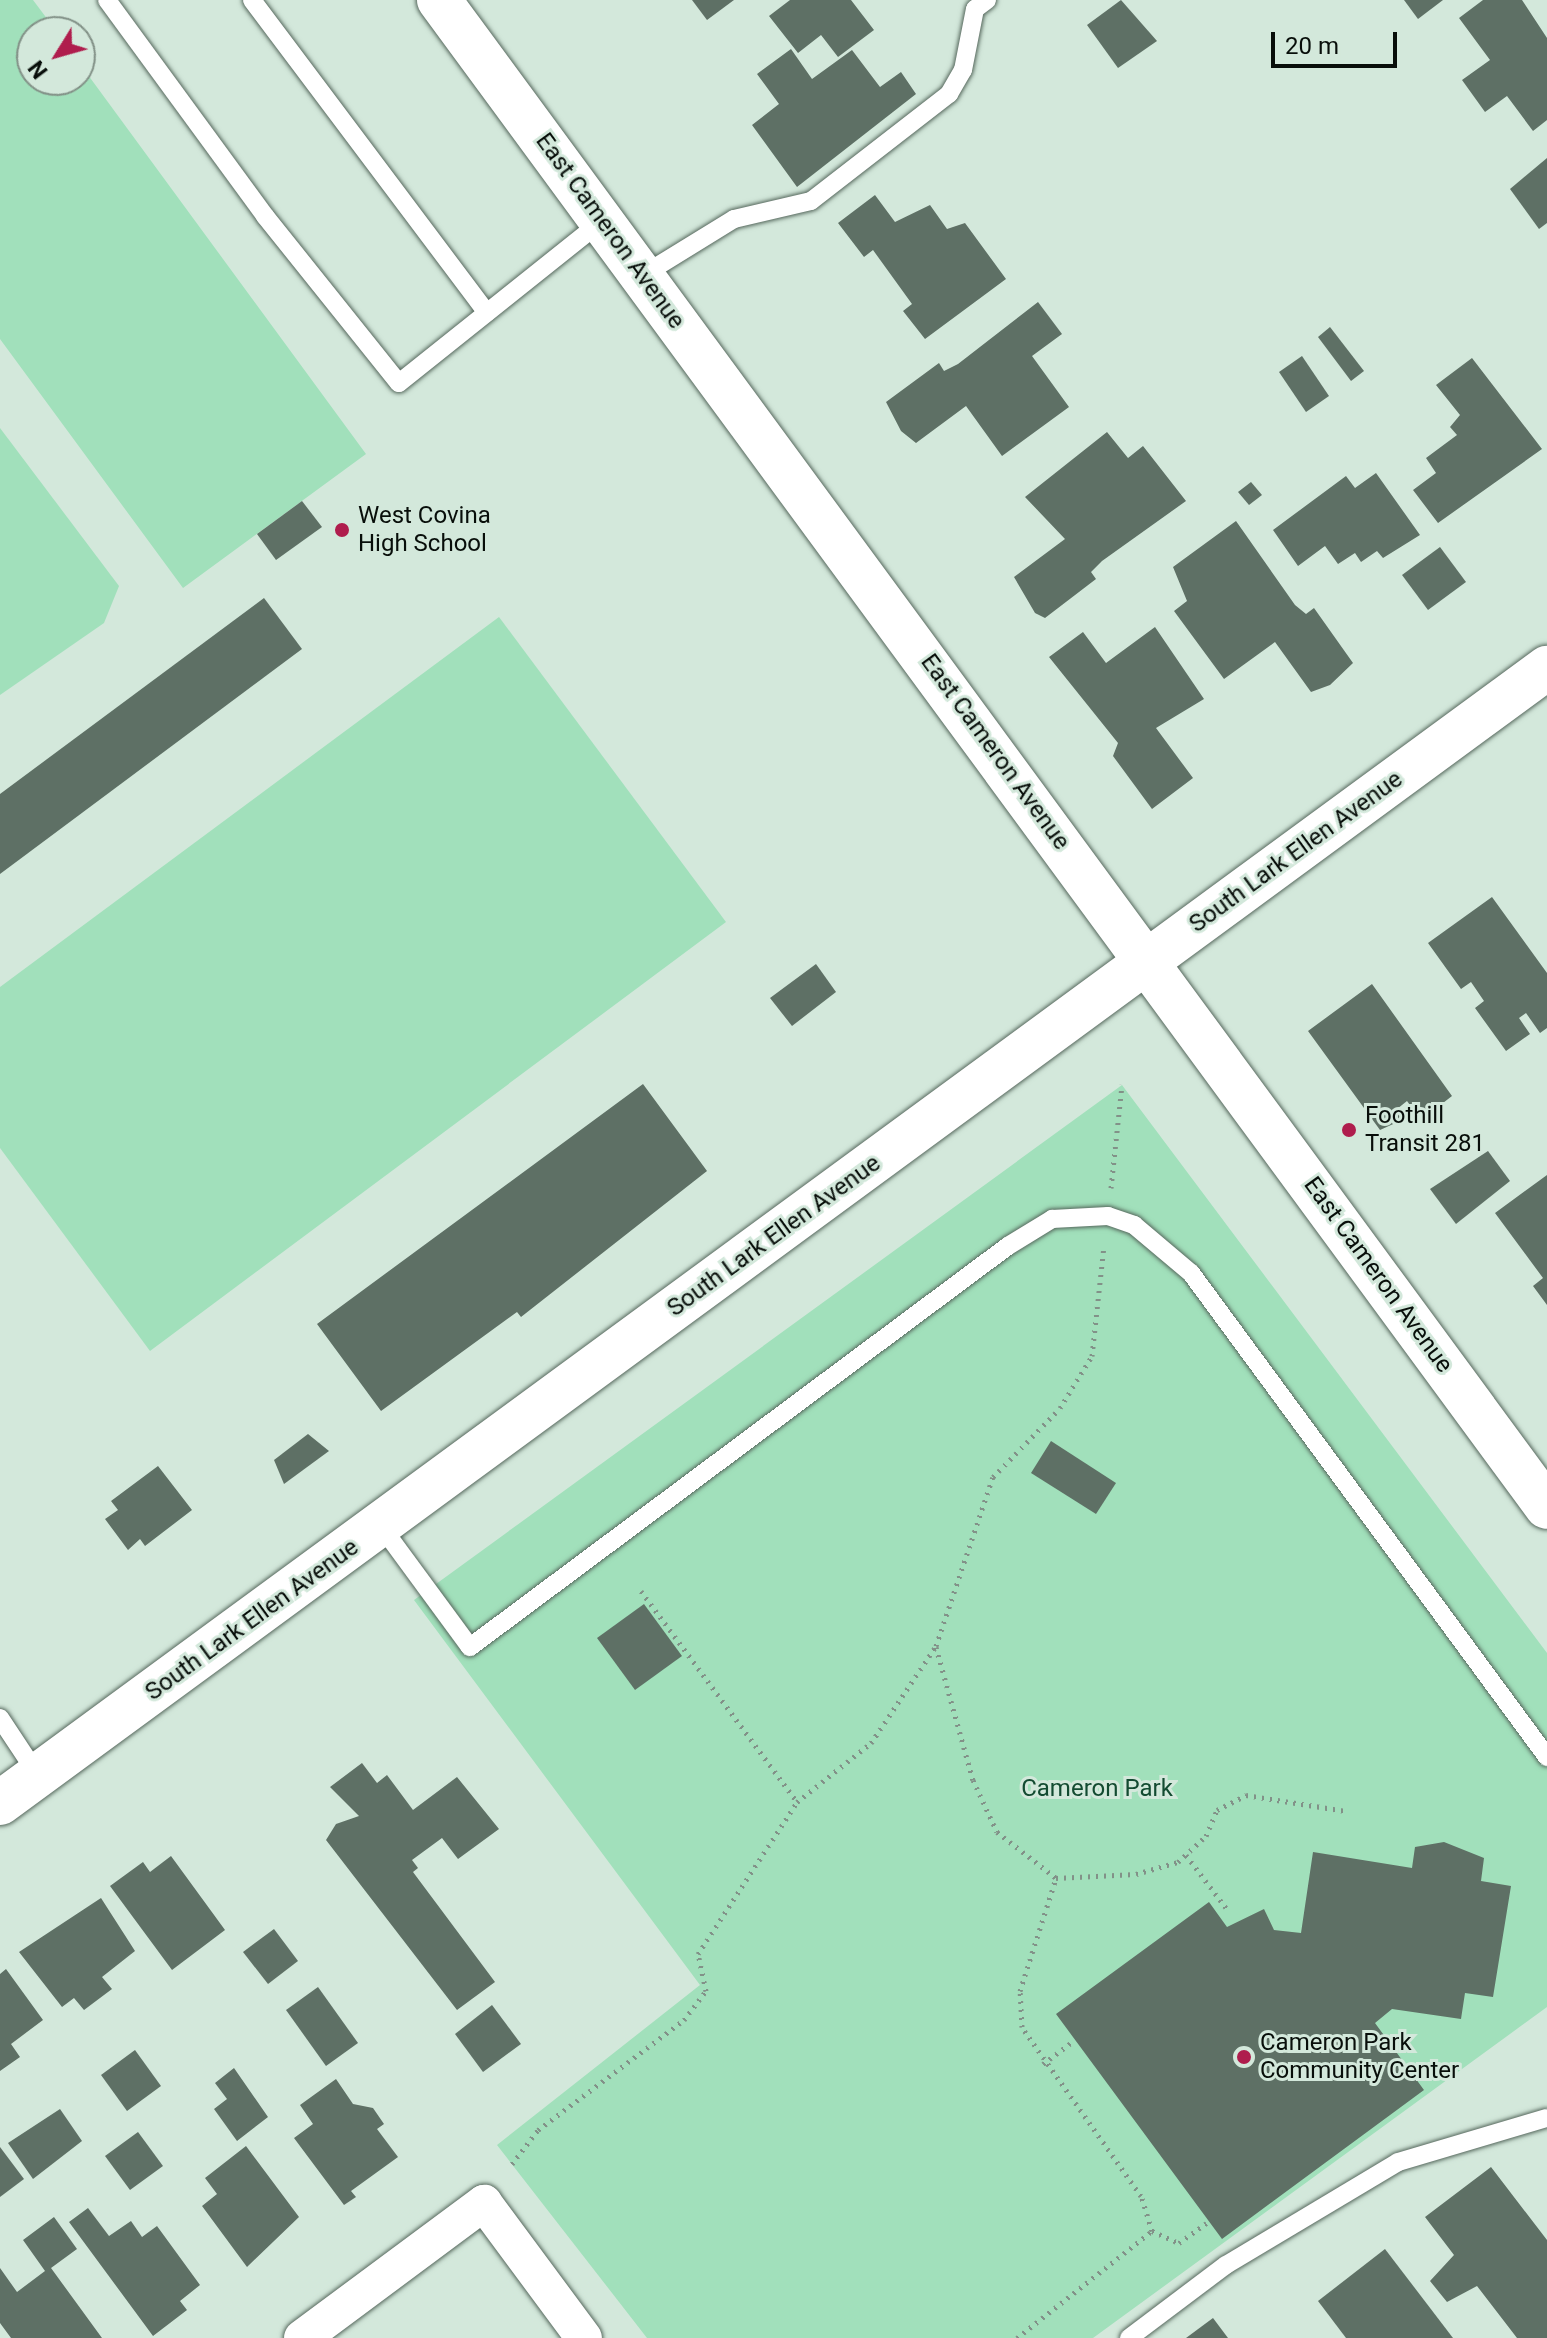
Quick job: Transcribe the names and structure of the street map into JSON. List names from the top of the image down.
{
  "streets": {
    "street": ["East Cameron Avenue", "South Lark Ellen Avenue"]
  },
  "crossings": [
    ["East Cameron Avenue", "South Lark Ellen Avenue"]
  ],
  "parks": ["Cameron Park"],
  "places": ["West Covina High School", "Foothill Transit 281", "Cameron Park Community Center"],
  "scale_bar": "20 m",
  "north": "bottom left"
}
